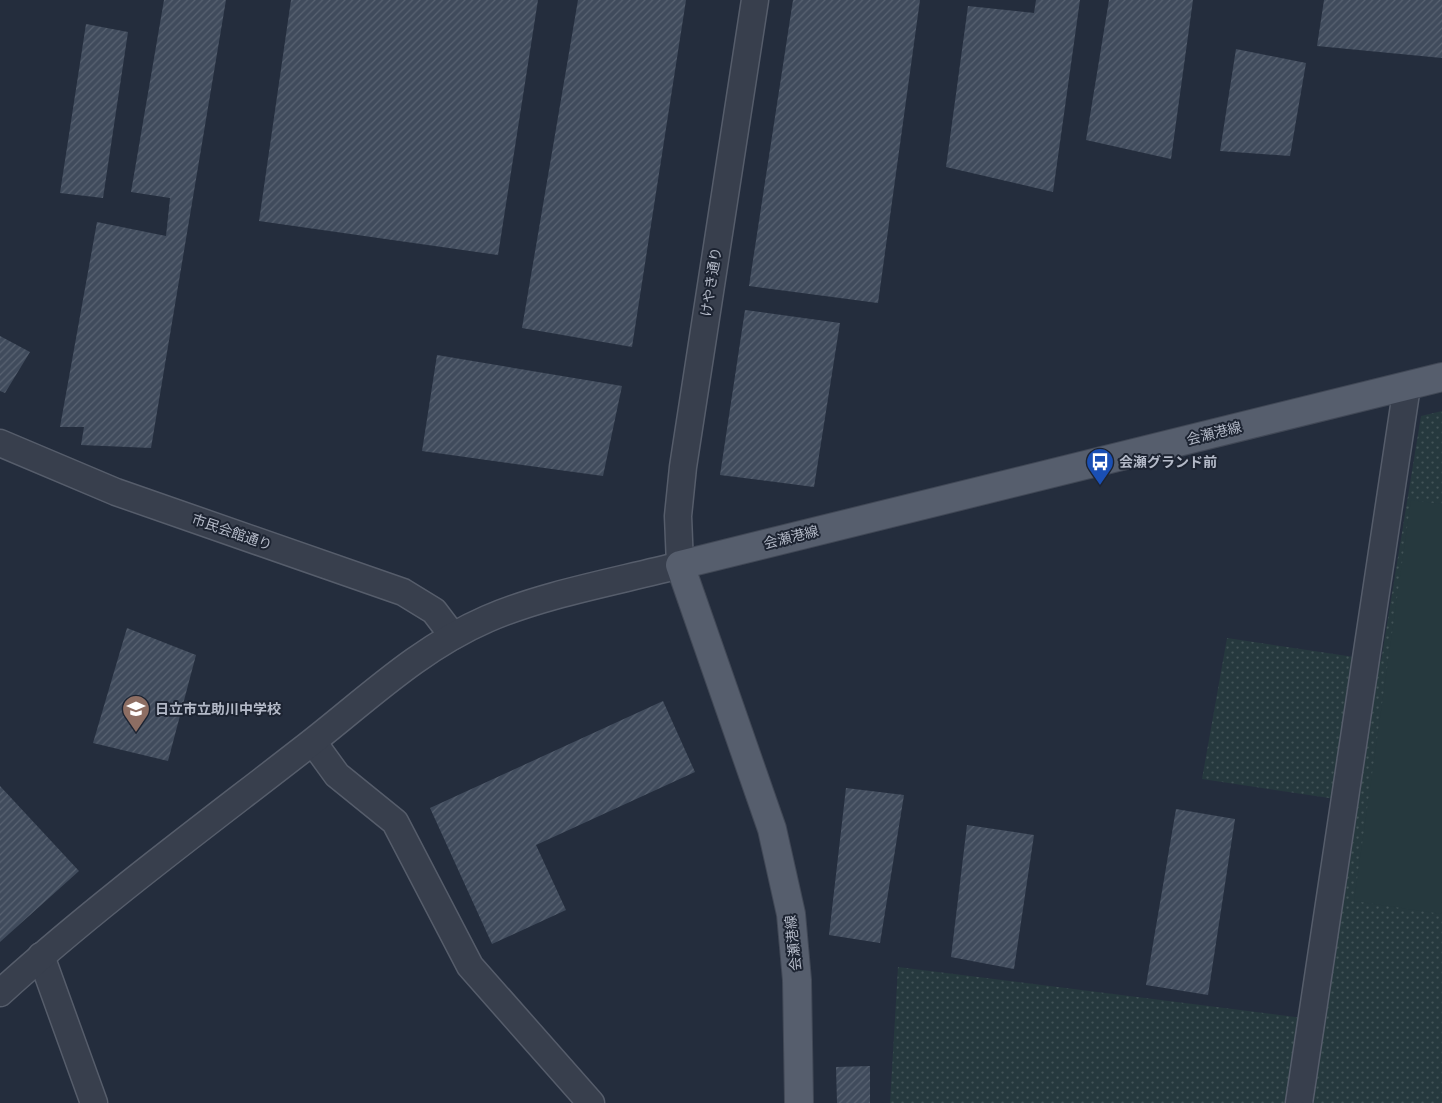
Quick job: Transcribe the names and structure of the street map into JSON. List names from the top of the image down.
{
  "streets": {
    "main road": ["会瀬港線"],
    "street": ["けやき通り", "市民会館通り"]
  },
  "crossings": [
    ["けやき通り", "会瀬港線"]
  ],
  "places": {
    "bus stop": ["会瀬グランド前"],
    "school or university": ["日立市立助川中学校"]
  }
}
